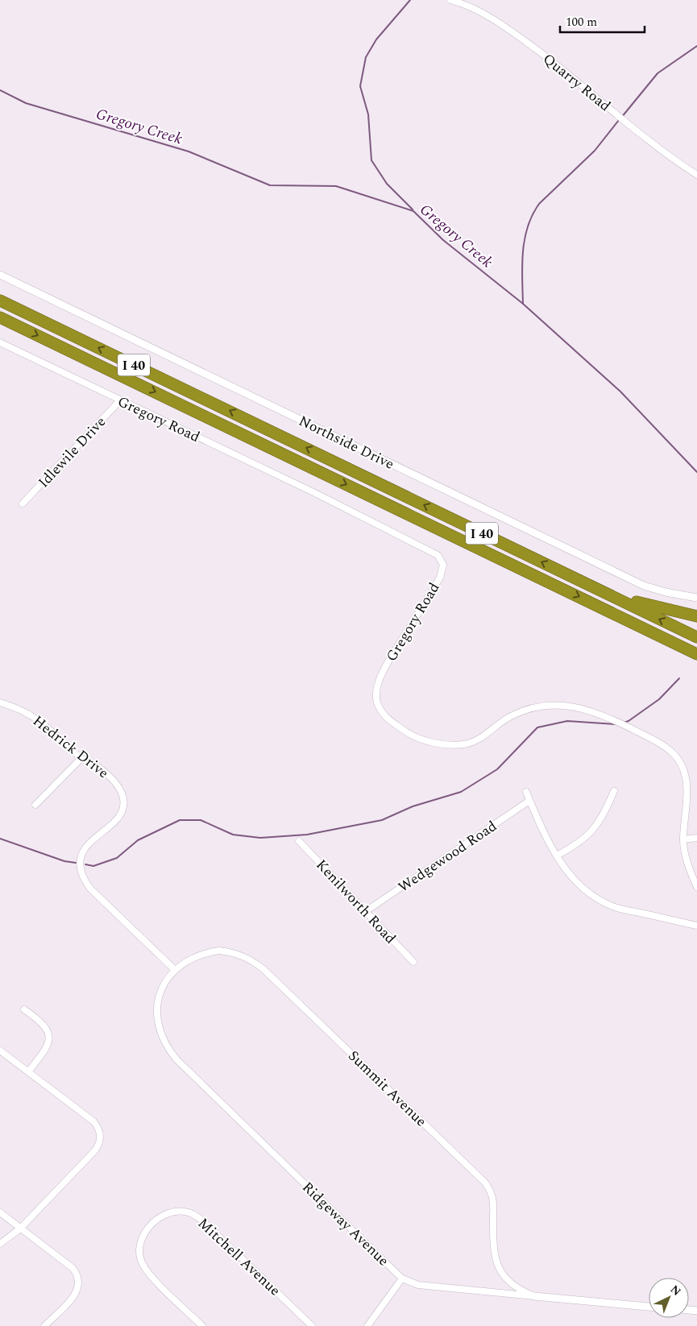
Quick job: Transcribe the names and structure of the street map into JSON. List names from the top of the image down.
{
  "streets": {
    "highway": ["I 40"],
    "street": [
      "Quarry Road",
      "Gregory Road",
      "Northside Drive",
      "Idlewile Drive",
      "Hedrick Drive",
      "Wedgewood Road",
      "Kenilworth Road",
      "Summit Avenue",
      "Ridgeway Avenue",
      "Mitchell Avenue"
    ]
  },
  "crossings": [
    ["Gregory Road", "Idlewile Drive"],
    ["Hedrick Drive", "Summit Avenue"],
    ["Hedrick Drive", "Ridgeway Avenue"],
    ["Wedgewood Road", "Kenilworth Road"],
    ["Summit Avenue", "Ridgeway Avenue"]
  ],
  "water": ["Gregory Creek"],
  "scale_bar": "100 m",
  "north": "top right"
}
